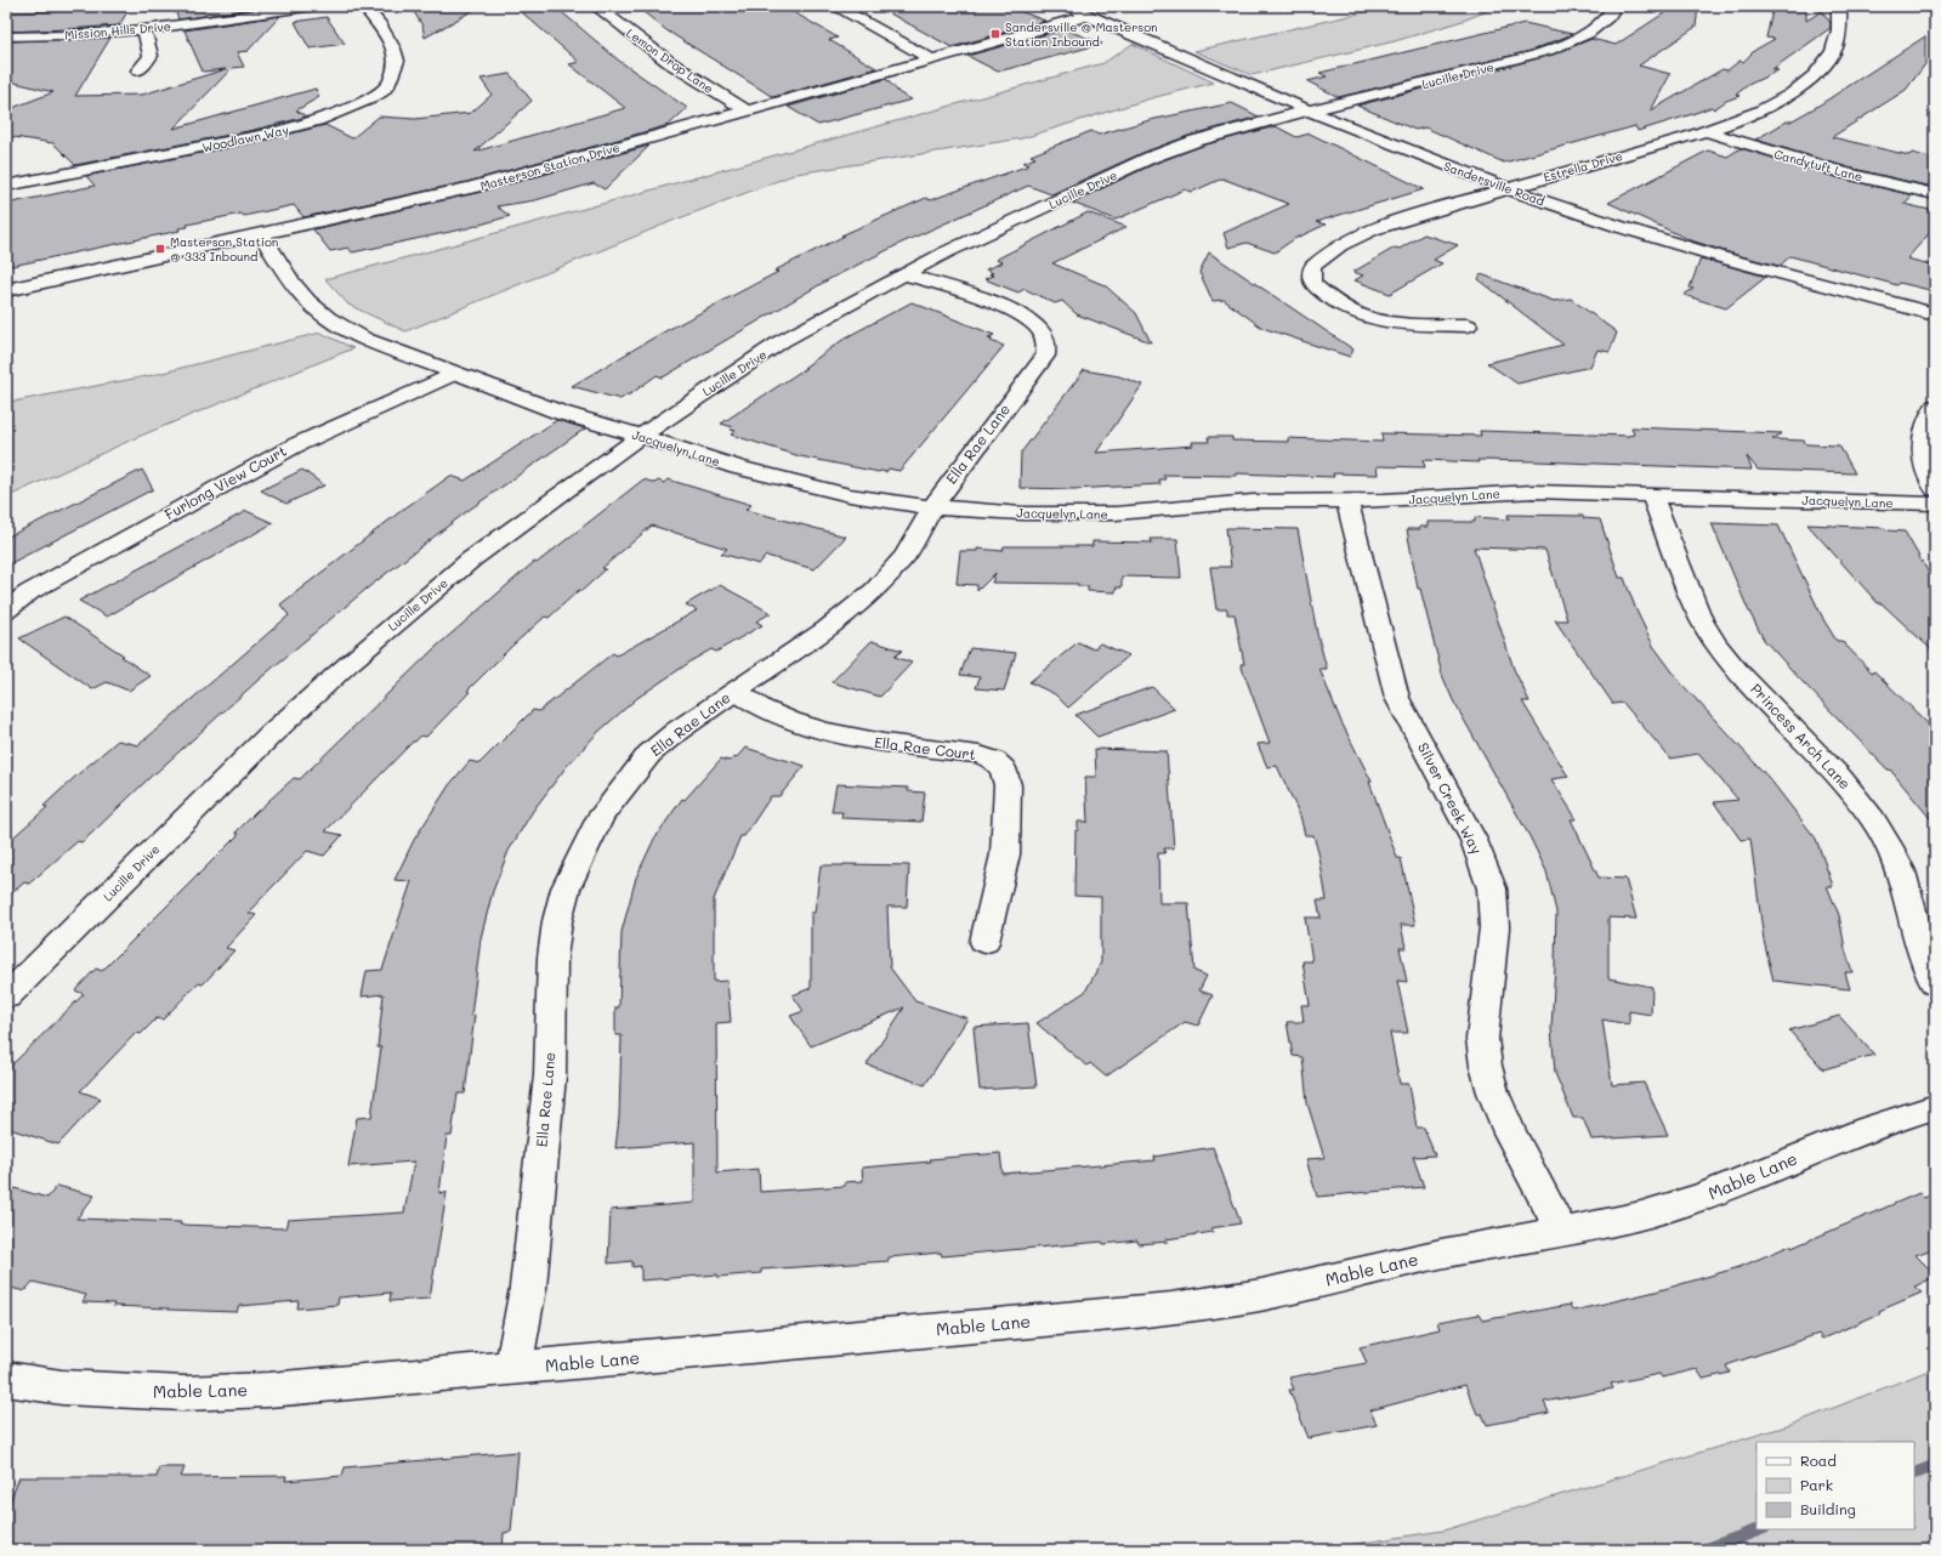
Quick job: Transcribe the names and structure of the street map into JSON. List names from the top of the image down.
{
  "streets": {
    "street": [
      "Mission Hills Drive",
      "Lemon Drop Lane",
      "Lucille Drive",
      "Woodlawn Way",
      "Candytuft Lane",
      "Masterson Station Drive",
      "Estrella Drive",
      "Sandersville Road",
      "Ella Rae Lane",
      "Jacquelyn Lane",
      "Furlong View Court",
      "Princess Arch Lane",
      "Ella Rae Court",
      "Silver Creek Way",
      "Mable Lane"
    ]
  },
  "crossings": [
    ["Lemon Drop Lane", "Masterson Station Drive"],
    ["Lucille Drive", "Sandersville Road"],
    ["Lucille Drive", "Ella Rae Lane"],
    ["Lucille Drive", "Jacquelyn Lane"],
    ["Candytuft Lane", "Estrella Drive"],
    ["Masterson Station Drive", "Sandersville Road"],
    ["Masterson Station Drive", "Jacquelyn Lane"],
    ["Estrella Drive", "Sandersville Road"],
    ["Ella Rae Lane", "Jacquelyn Lane"],
    ["Ella Rae Lane", "Ella Rae Court"],
    ["Ella Rae Lane", "Mable Lane"],
    ["Jacquelyn Lane", "Furlong View Court"],
    ["Jacquelyn Lane", "Princess Arch Lane"],
    ["Jacquelyn Lane", "Silver Creek Way"],
    ["Silver Creek Way", "Mable Lane"]
  ],
  "places": {
    "transit": ["Sandersville @ Masterson Station Inbound", "Masterson Station @ 333 Inbound"]
  },
  "legend": ["Road", "Park", "Building"]
}
